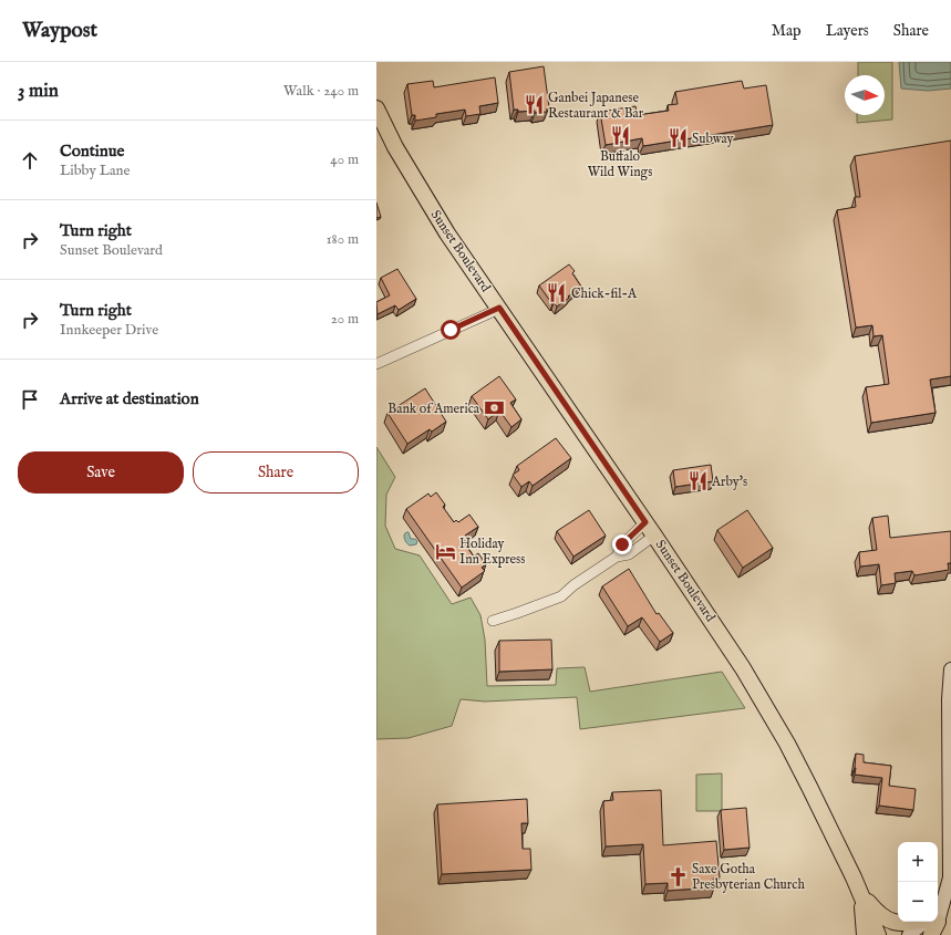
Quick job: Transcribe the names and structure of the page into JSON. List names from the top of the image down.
{
  "streets": {
    "main road": ["Sunset Boulevard"]
  },
  "places": {
    "restaurant": [
      "Ganbei Japanese Restaurant & Bar",
      "Buffalo Wild Wings",
      "Subway",
      "Chick-fil-A",
      "Arby's"
    ],
    "bank": ["Bank of America"],
    "hotel": ["Holiday Inn Express"],
    "church": ["Saxe Gotha Presbyterian Church"]
  },
  "north": "right",
  "page": {
    "header": "Waypost",
    "nav": ["Map", "Layers", "Share"],
    "heading": ["3 min", "Walk · 240 m"],
    "list": [
      ["Continue", "Libby Lane", "40 m"],
      ["Turn right", "Sunset Boulevard", "180 m"],
      ["Turn right", "Innkeeper Drive", "20 m"],
      "Arrive at destination"
    ],
    "buttons": ["Save", "Share"],
    "map_buttons": ["+", "−"]
  }
}
